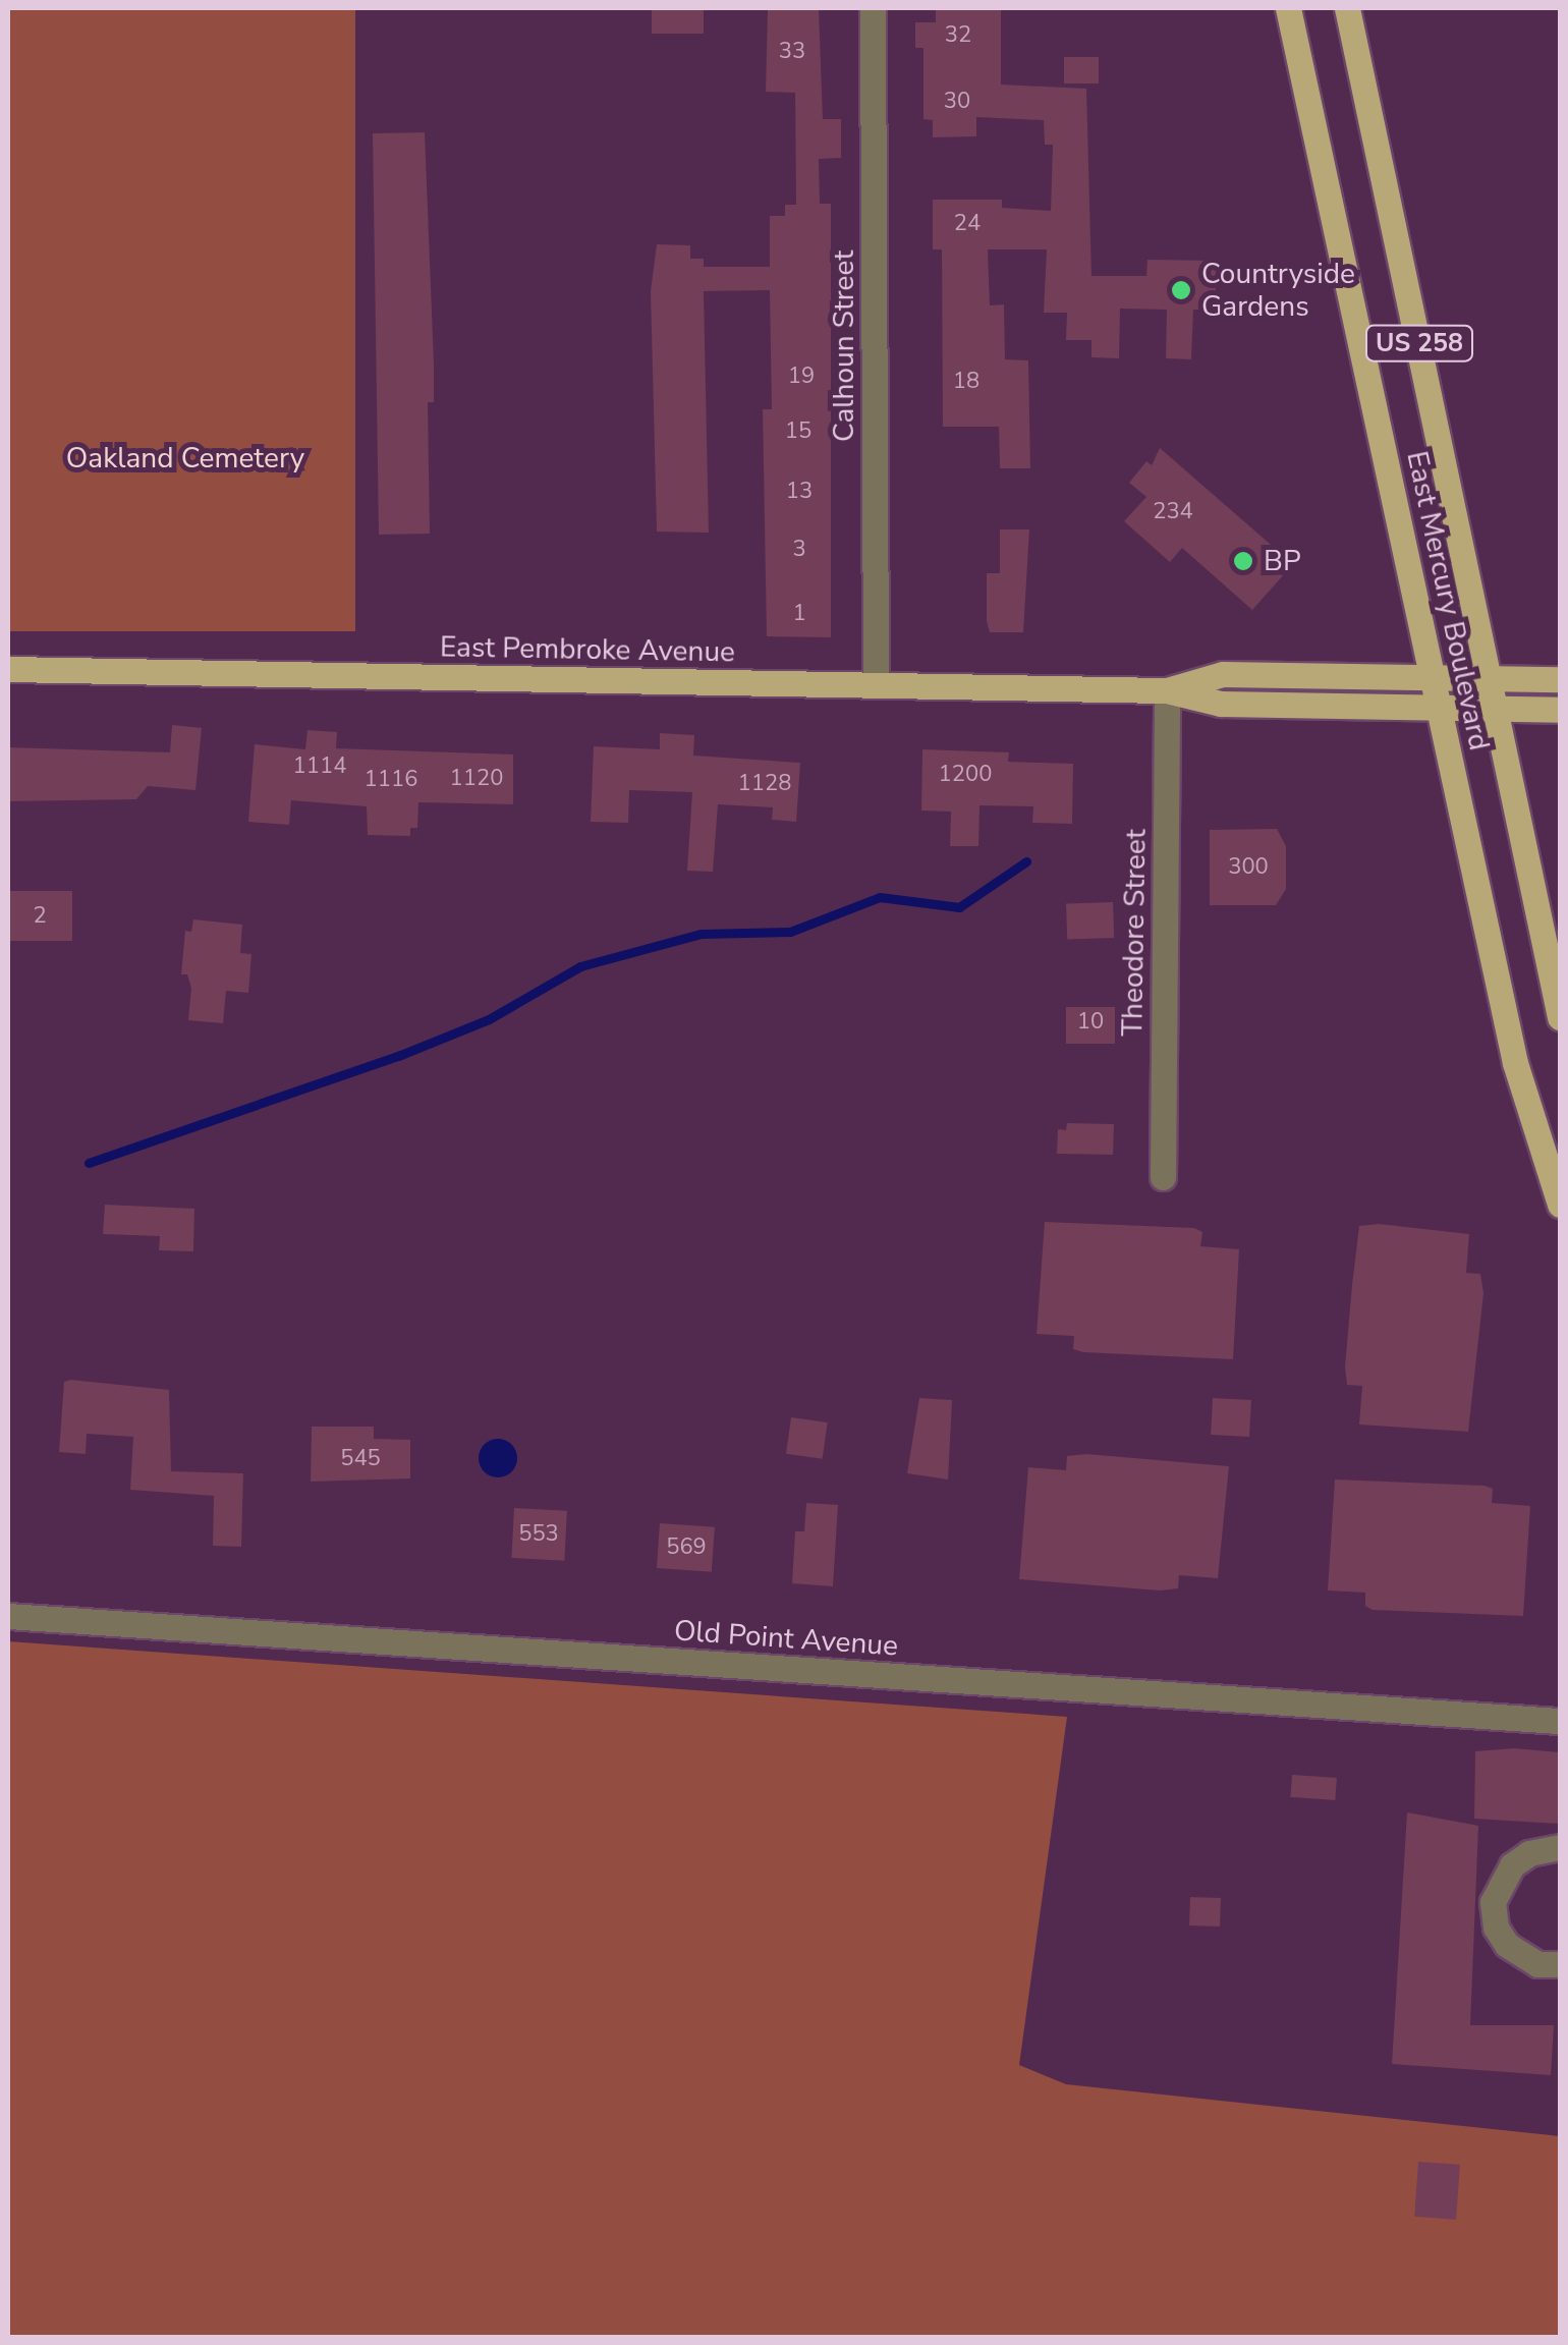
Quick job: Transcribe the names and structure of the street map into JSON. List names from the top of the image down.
{
  "streets": {
    "main road": ["US 258", "East Mercury Boulevard", "East Pembroke Avenue"],
    "street": ["Calhoun Street", "Theodore Street", "Old Point Avenue"]
  },
  "crossings": [
    ["Calhoun Street", "East Pembroke Avenue"],
    ["East Mercury Boulevard", "East Pembroke Avenue"],
    ["East Pembroke Avenue", "Theodore Street"]
  ],
  "parks": ["Oakland Cemetery"],
  "places": ["Countryside Gardens", "BP"],
  "house_numbers": [
    "32",
    "33",
    "30",
    "24",
    "19",
    "18",
    "15",
    "13",
    "234",
    "3",
    "1",
    "1114",
    "1200",
    "1120",
    "1116",
    "1128",
    "300",
    "2",
    "10",
    "545",
    "553",
    "569"
  ]
}
